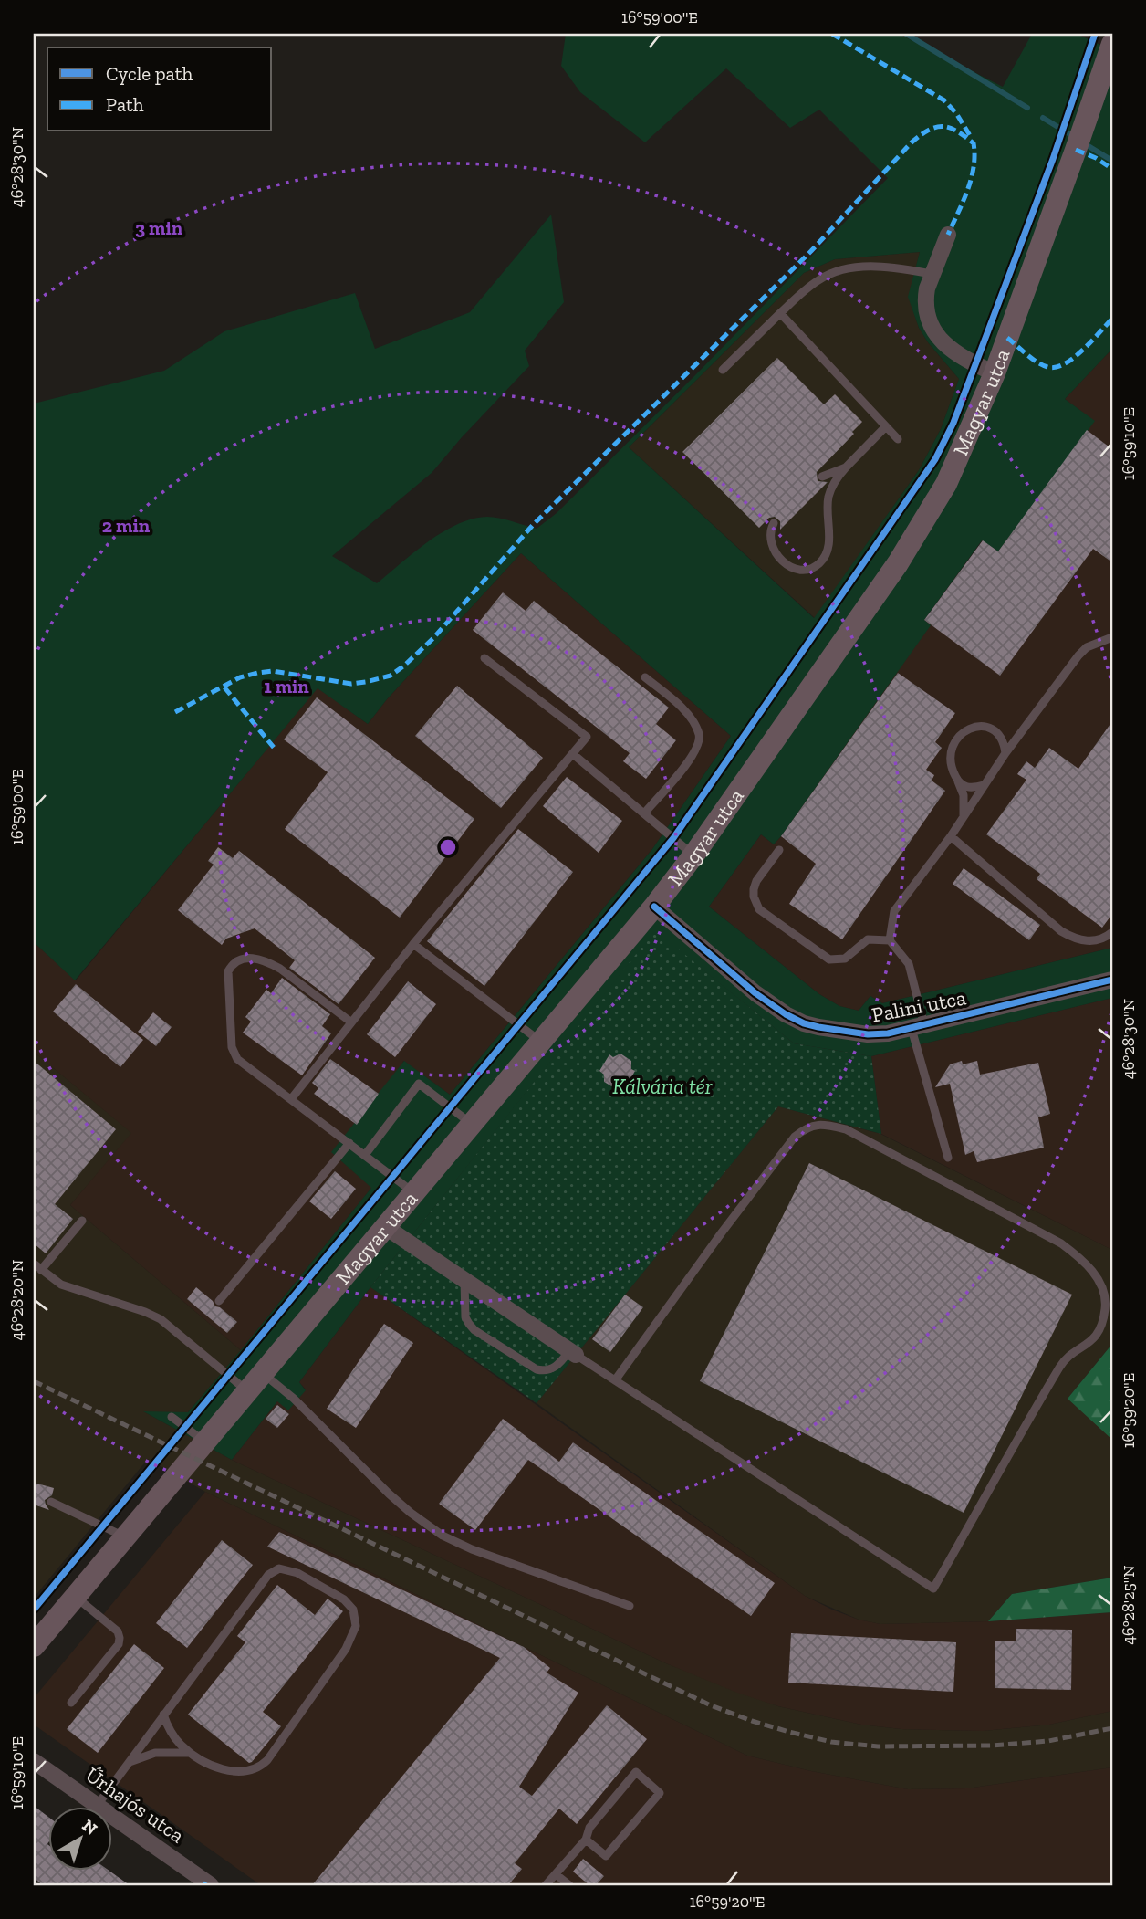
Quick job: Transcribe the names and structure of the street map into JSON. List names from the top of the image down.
{
  "streets": {
    "main road": ["Magyar utca"],
    "street": ["Palini utca", "Űrhajós utca"]
  },
  "crossings": [
    ["Magyar utca", "Palini utca"]
  ],
  "parks": ["Kálvária tér"],
  "legend": ["Cycle path", "Path"],
  "north": "top right",
  "coordinates": [
    "16°59'00\"E",
    "46°28'30\"N",
    "16°59'10\"E",
    "46°28'20\"N",
    "16°59'20\"E",
    "46°28'25\"N"
  ],
  "rings": ["3 min", "2 min", "1 min"]
}
